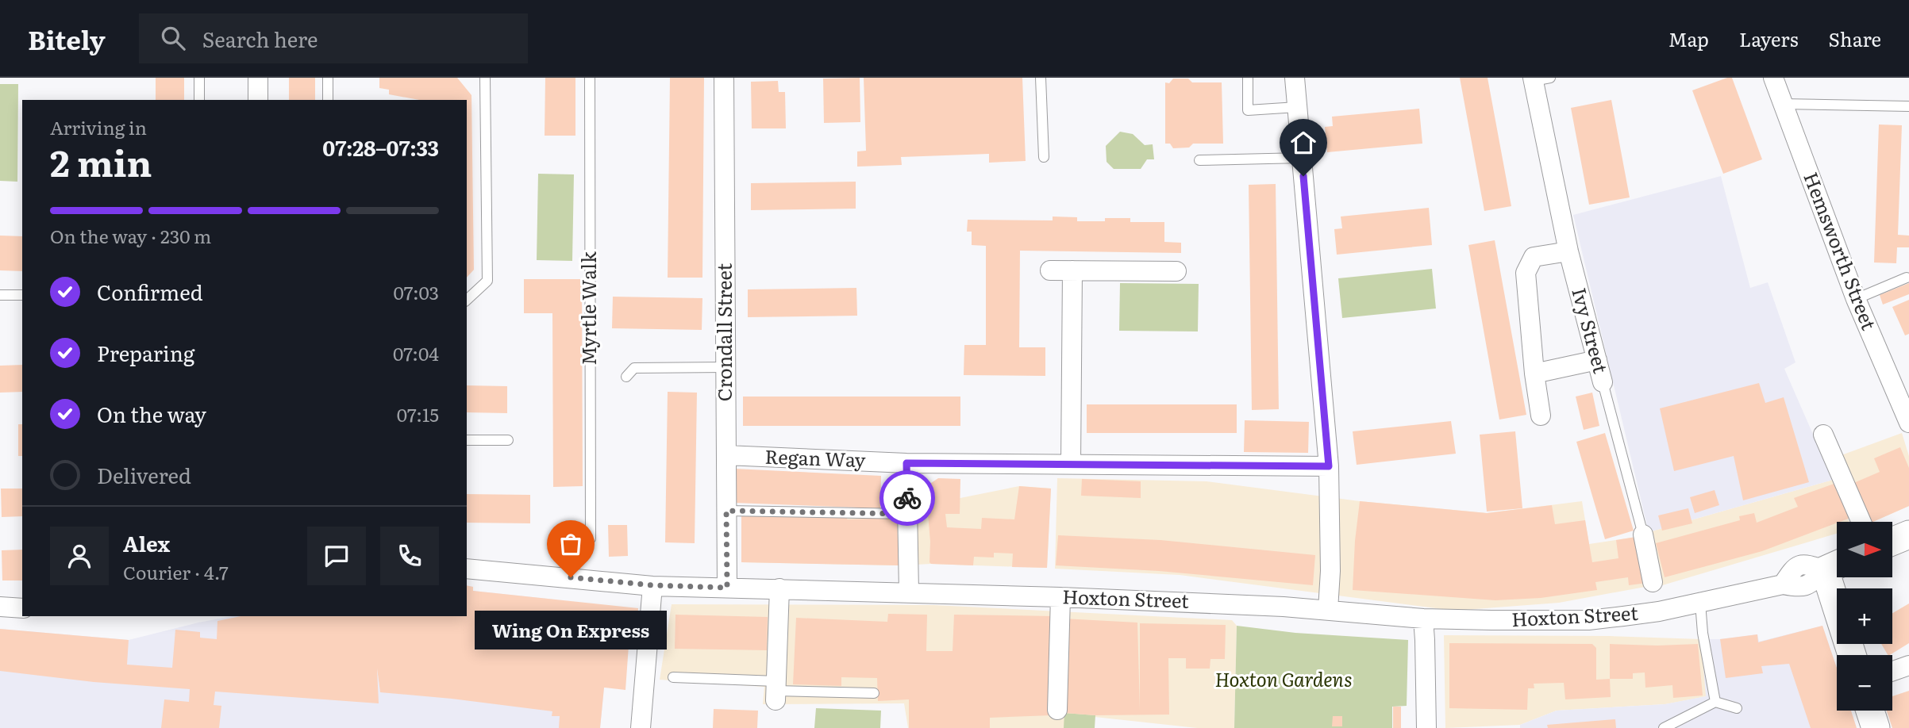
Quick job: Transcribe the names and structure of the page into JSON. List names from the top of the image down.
{
  "streets": {
    "street": [
      "Hemsworth Street",
      "Ivy Street",
      "Crondall Street",
      "Regan Way",
      "Hoxton Street"
    ],
    "lane": ["Myrtle Walk"]
  },
  "crossings": [
    ["Crondall Street", "Regan Way"],
    ["Crondall Street", "Hoxton Street"]
  ],
  "parks": ["Hoxton Gardens"],
  "places": ["Wing On Express"],
  "north": "right",
  "page": {
    "header": "Bitely",
    "search": "Search here",
    "nav": ["Map", "Layers", "Share"],
    "heading": ["2 min", "Arriving in", "07:28–07:33"],
    "panel": ["Alex", "Courier · 4.7"],
    "bar": "On the way · 230 m",
    "list": [
      ["Confirmed", "07:03"],
      ["Preparing", "07:04"],
      ["On the way", "07:15"],
      "Delivered"
    ],
    "map_buttons": ["+", "−"],
    "bubble": "Wing On Express"
  }
}
